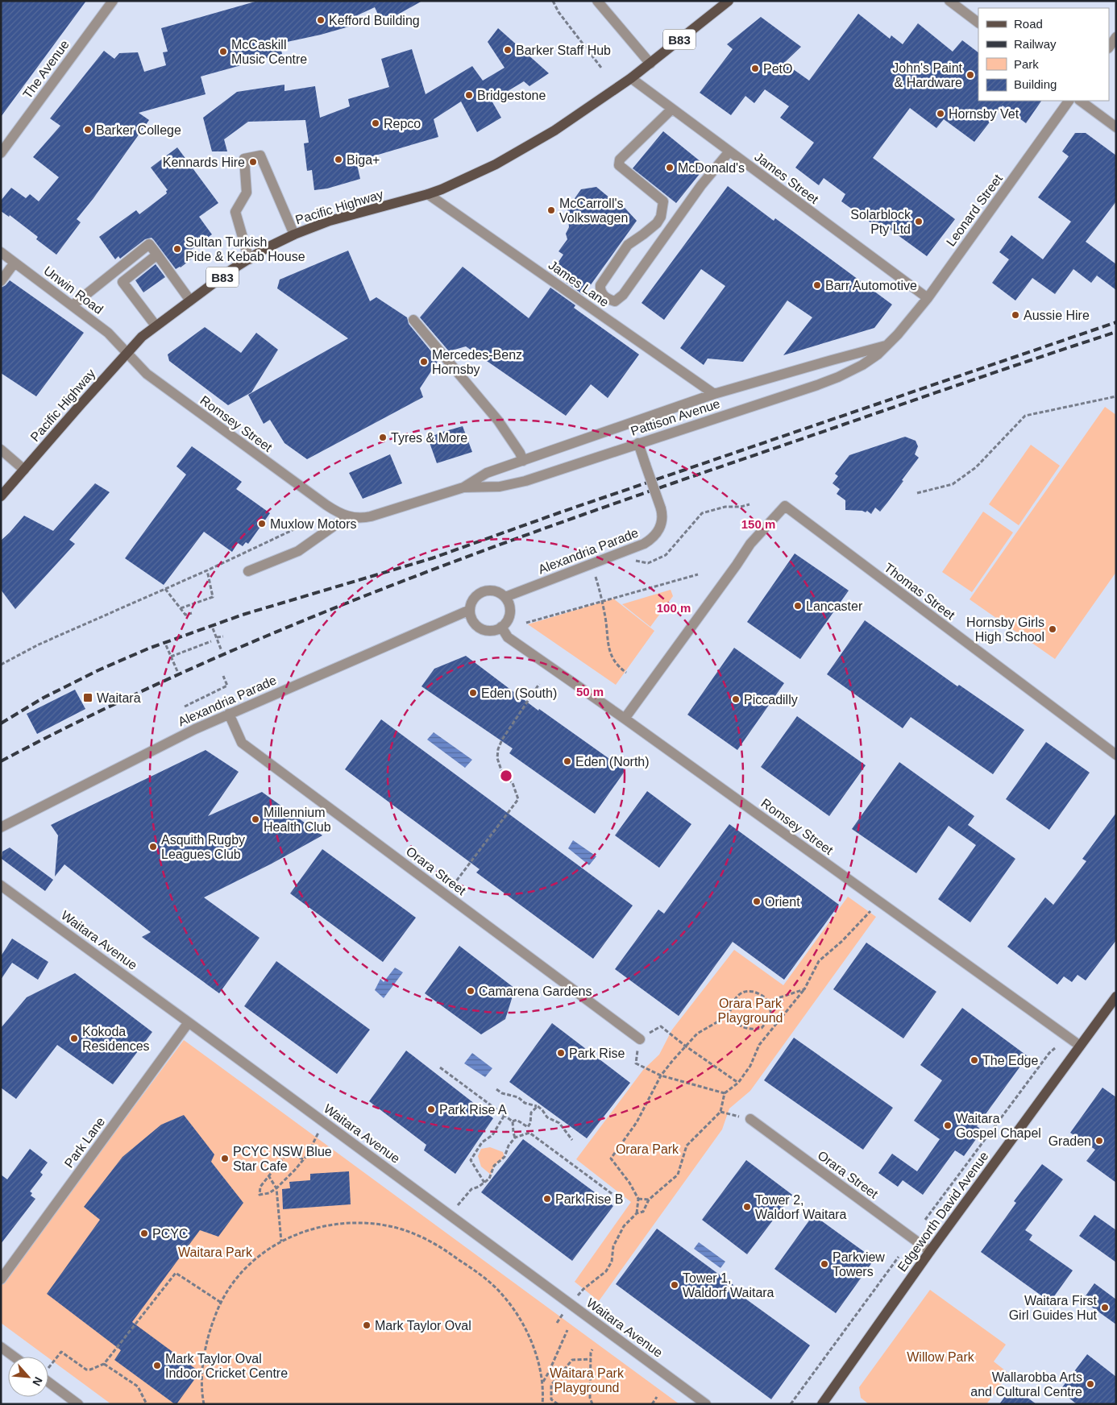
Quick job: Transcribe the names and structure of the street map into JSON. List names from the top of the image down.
{
  "streets": {
    "main road": ["B83", "Pacific Highway", "Edgeworth David Avenue"],
    "street": [
      "The Avenue",
      "James Street",
      "Leonard Street",
      "James Lane",
      "Unwin Road",
      "Pattison Avenue",
      "Romsey Street",
      "Alexandria Parade",
      "Thomas Street",
      "Orara Street",
      "Waitara Avenue",
      "Park Lane"
    ]
  },
  "crossings": [
    ["James Street", "Pacific Highway"],
    ["James Street", "Leonard Street"],
    ["Pacific Highway", "James Lane"],
    ["Pacific Highway", "Unwin Road"],
    ["Pacific Highway", "Romsey Street"],
    ["Leonard Street", "Pattison Avenue"],
    ["James Lane", "Pattison Avenue"],
    ["Unwin Road", "Romsey Street"],
    ["Pattison Avenue", "Romsey Street"],
    ["Pattison Avenue", "Alexandria Parade"],
    ["Romsey Street", "Alexandria Parade"],
    ["Romsey Street", "Thomas Street"],
    ["Romsey Street", "Edgeworth David Avenue"],
    ["Alexandria Parade", "Orara Street"],
    ["Orara Street", "Edgeworth David Avenue"],
    ["Waitara Avenue", "Park Lane"]
  ],
  "parks": [
    "Orara Park Playground",
    "Orara Park",
    "Waitara Park",
    "Willow Park",
    "Waitara Park Playground"
  ],
  "places": {
    "other": [
      "Kefford Building",
      "Barker Staff Hub",
      "McCaskill Music Centre",
      "PetO",
      "John's Paint & Hardware",
      "Bridgestone",
      "Hornsby Vet",
      "Repco",
      "Barker College",
      "Biga+",
      "Kennards Hire",
      "McDonald's",
      "McCarroll's Volkswagen",
      "Solarblock Pty Ltd",
      "Sultan Turkish Pide & Kebab House",
      "Barr Automotive",
      "Aussie Hire",
      "Mercedes-Benz Hornsby",
      "Tyres & More",
      "Muxlow Motors",
      "Lancaster",
      "Hornsby Girls High School",
      "Eden (South)",
      "Piccadilly",
      "Eden (North)",
      "Millennium Health Club",
      "Asquith Rugby Leagues Club",
      "Orient",
      "Camarena Gardens",
      "Kokoda Residences",
      "Park Rise",
      "The Edge",
      "Park Rise A",
      "Waitara Gospel Chapel",
      "Graden",
      "PCYC NSW Blue Star Cafe",
      "Park Rise B",
      "Tower 2, Waldorf Waitara",
      "PCYC",
      "Parkview Towers",
      "Tower 1, Waldorf Waitara",
      "Waitara First Girl Guides Hut",
      "Mark Taylor Oval",
      "Mark Taylor Oval Indoor Cricket Centre",
      "Wallarobba Arts and Cultural Centre"
    ],
    "transit": ["Waitara"]
  },
  "legend": [
    "Road",
    "Railway",
    "Park",
    "Building"
  ],
  "north": "bottom right",
  "rings": ["150 m", "100 m", "50 m"]
}
